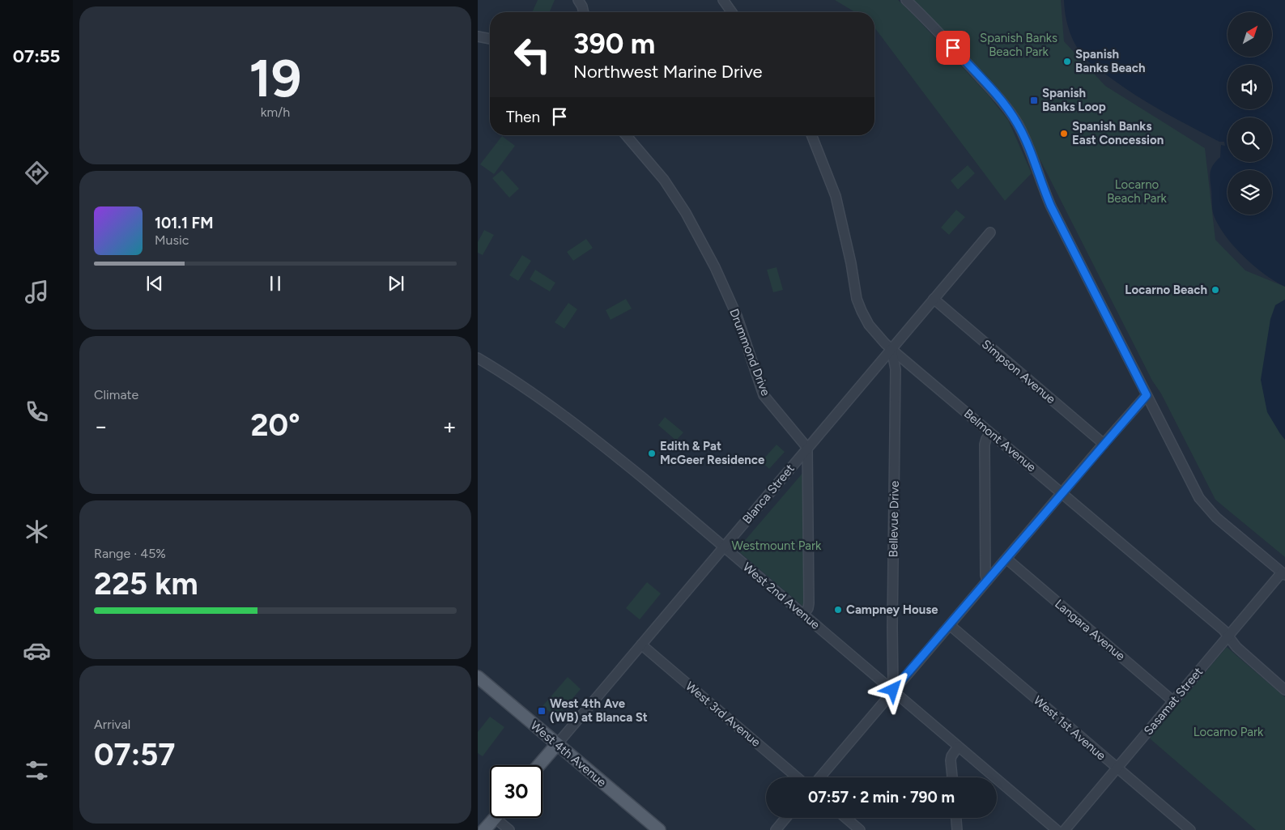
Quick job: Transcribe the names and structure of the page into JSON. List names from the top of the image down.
{
  "streets": {
    "main road": ["Blanca Street", "West 4th Avenue"],
    "street": [
      "Drummond Drive",
      "Simpson Avenue",
      "Belmont Avenue",
      "Bellevue Drive",
      "West 2nd Avenue",
      "Langara Avenue",
      "Sasamat Street",
      "West 3rd Avenue",
      "West 1st Avenue"
    ]
  },
  "crossings": [
    ["Drummond Drive", "Blanca Street"],
    ["Simpson Avenue", "Blanca Street"],
    ["Belmont Avenue", "Blanca Street"],
    ["Belmont Avenue", "Bellevue Drive"],
    ["Belmont Avenue", "Sasamat Street"],
    ["Blanca Street", "Bellevue Drive"],
    ["Blanca Street", "West 2nd Avenue"],
    ["Blanca Street", "West 3rd Avenue"],
    ["Blanca Street", "West 4th Avenue"],
    ["Bellevue Drive", "West 2nd Avenue"],
    ["Langara Avenue", "Sasamat Street"],
    ["Sasamat Street", "West 1st Avenue"]
  ],
  "parks": [
    "Spanish Banks Beach Park",
    "Locarno Beach Park",
    "Westmount Park",
    "Locarno Park"
  ],
  "places": {
    "other": [
      "Spanish Banks Beach",
      "Spanish Banks East Concession",
      "Locarno Beach",
      "Edith & Pat McGeer Residence",
      "Campney House"
    ],
    "transit": ["Spanish Banks Loop", "West 4th Ave (WB) at Blanca St"]
  },
  "north": "top right",
  "page": {
    "tabs": "07:55",
    "tile": [
      ["19", "km/h"],
      "Climate",
      ["Range · 45%", "225 km"],
      ["Arrival", "07:57"]
    ],
    "turn": ["390 m", "Northwest Marine Drive"],
    "then": "Then",
    "song": ["101.1 FM", "Music"],
    "heat": ["−", "20°", "+"],
    "limit": "30",
    "trip": "07:57 · 2 min · 790 m"
  }
}
